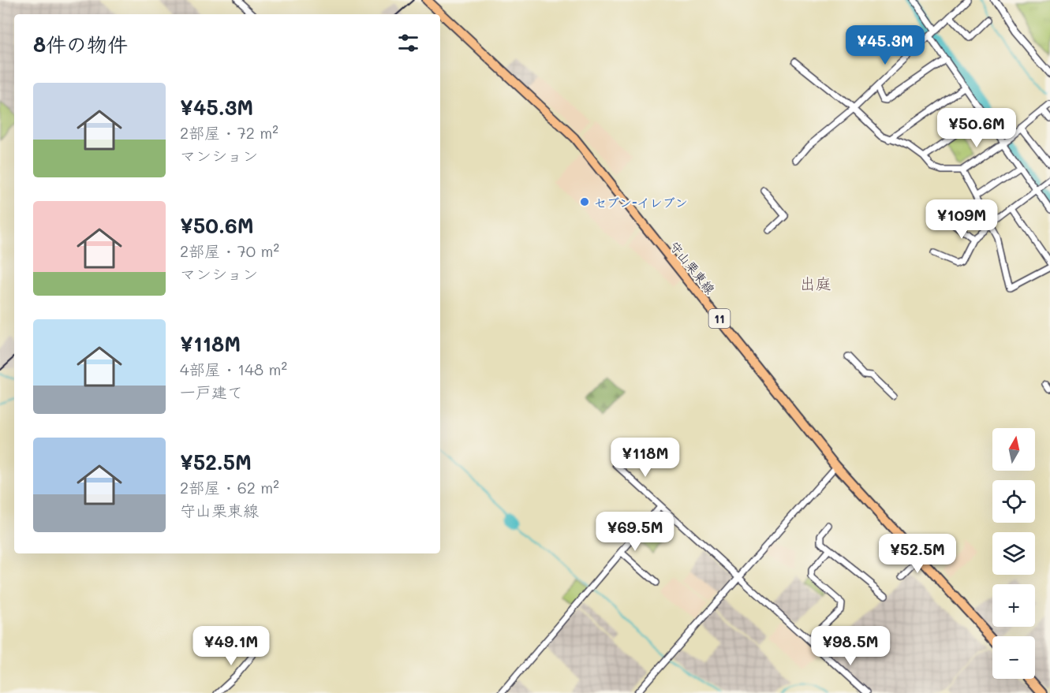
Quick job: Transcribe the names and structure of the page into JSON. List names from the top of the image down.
{
  "streets": {
    "main road": ["守山栗東線", "11"]
  },
  "districts": ["出庭"],
  "places": ["セブン-イレブン"],
  "north": "top",
  "page": {
    "heading": "8件の物件",
    "price": [
      "¥45.3M",
      "¥50.6M",
      "¥109M",
      "¥118M",
      "¥69.5M",
      "¥52.5M",
      "¥49.1M",
      "¥98.5M"
    ],
    "list": [
      {
        "name": "¥45.3M",
        "note": "2部屋 · 72 m² · マンション"
      },
      {
        "name": "¥50.6M",
        "note": "2部屋 · 70 m² · マンション"
      },
      {
        "name": "¥118M",
        "note": "4部屋 · 148 m² · 一戸建て"
      },
      {
        "name": "¥52.5M",
        "note": "2部屋 · 62 m² · 守山栗東線"
      }
    ],
    "map_buttons": ["+", "−"]
  }
}
